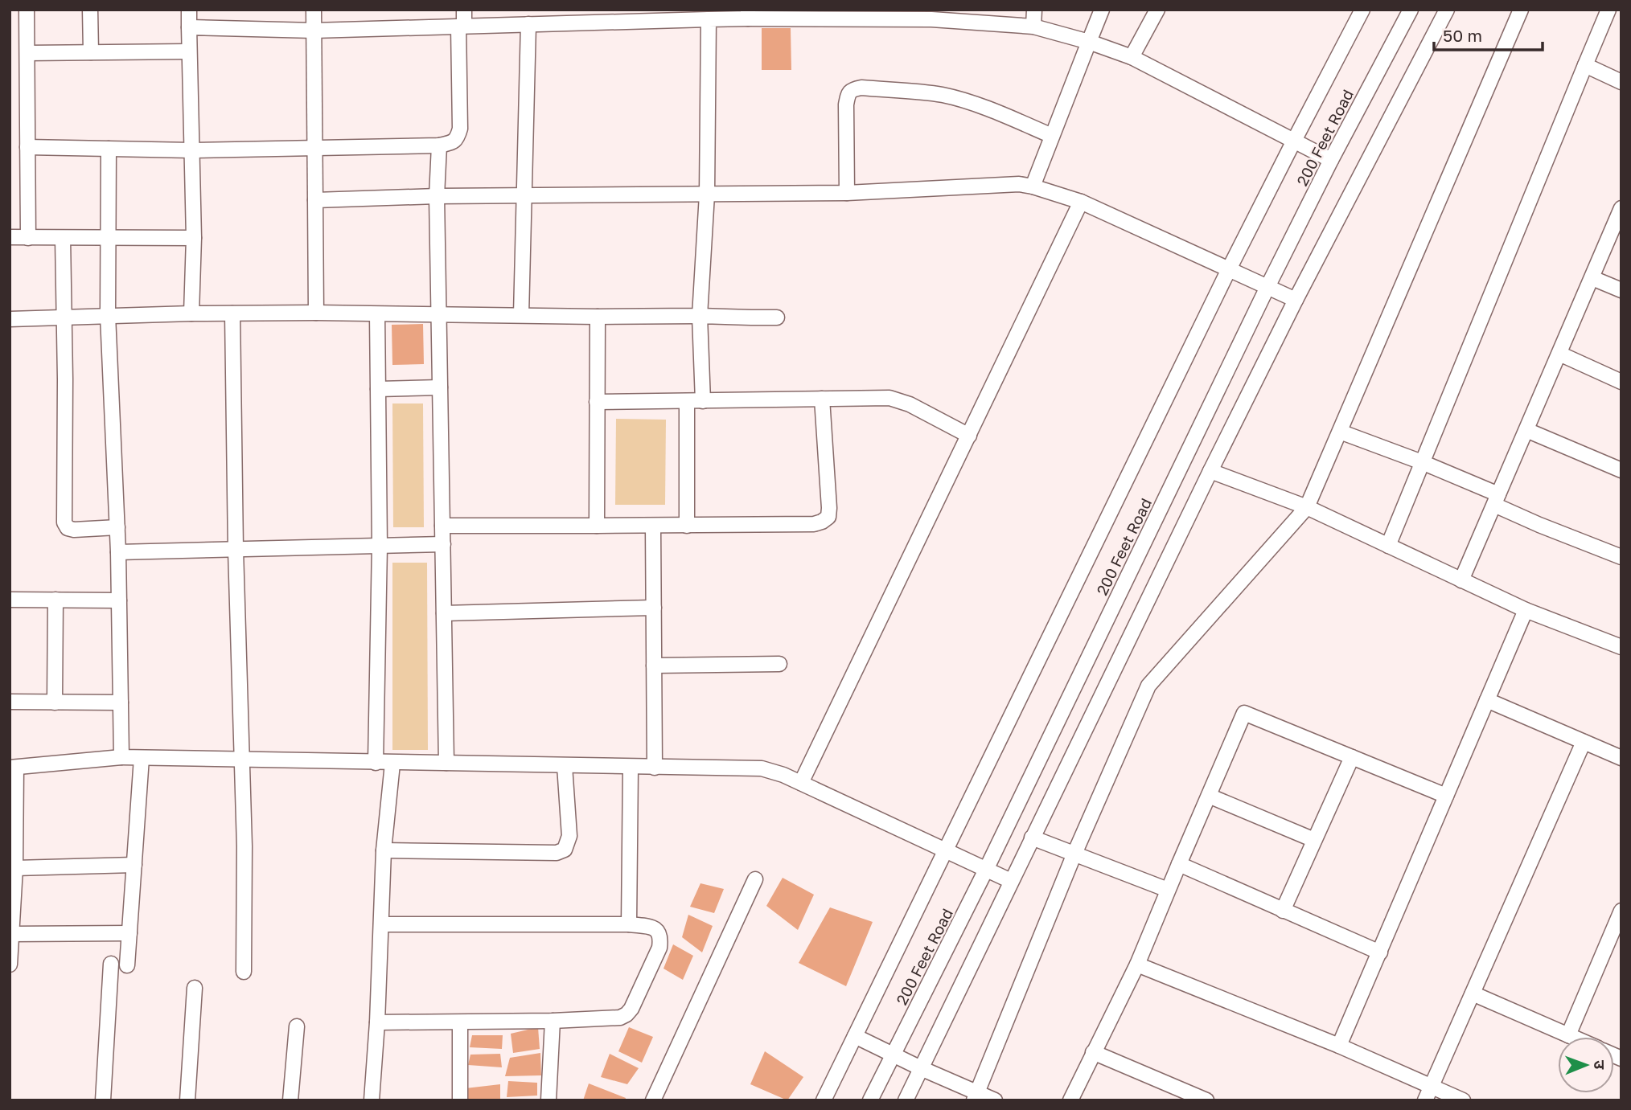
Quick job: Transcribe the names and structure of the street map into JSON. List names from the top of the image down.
{
  "streets": {
    "street": ["200 Feet Road"]
  },
  "scale_bar": "50 m",
  "north": "right"
}
